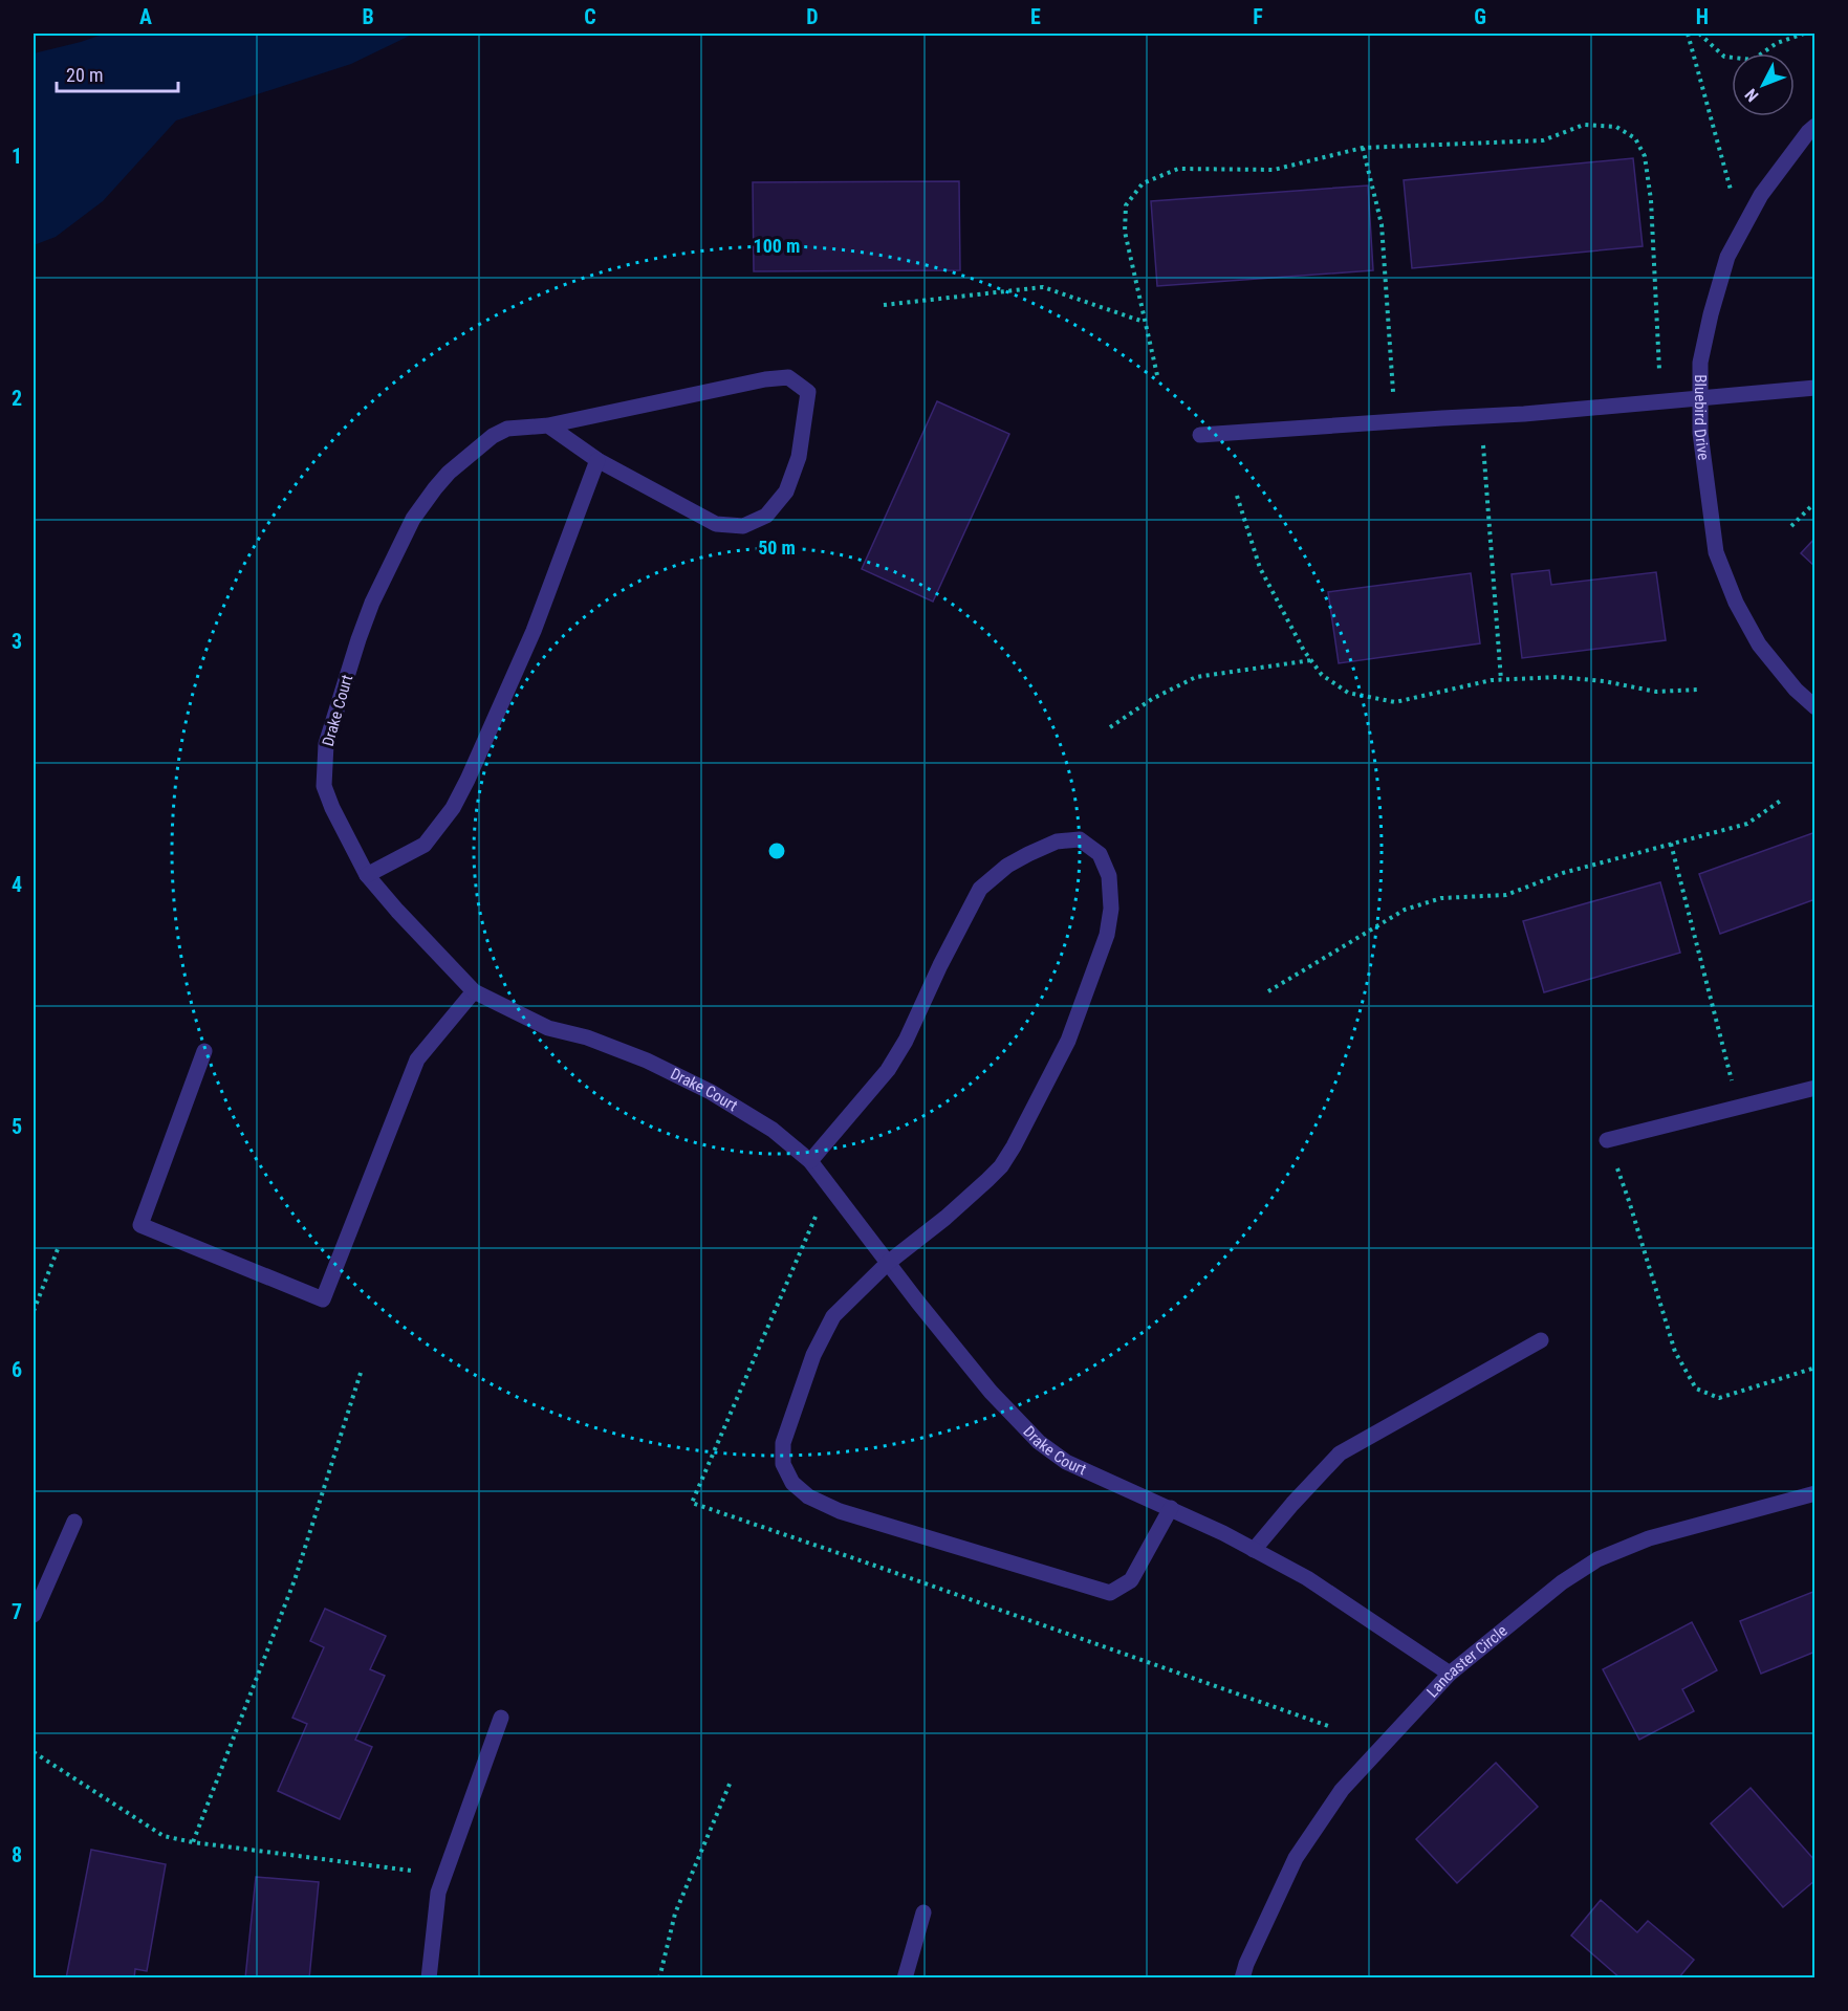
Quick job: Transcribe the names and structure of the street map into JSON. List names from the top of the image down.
{
  "streets": {
    "street": ["Bluebird Drive", "Drake Court", "Lancaster Circle"]
  },
  "crossings": [
    ["Drake Court", "Lancaster Circle"]
  ],
  "scale_bar": "20 m",
  "north": "bottom left",
  "grid": {
    "columns": [
      "A",
      "B",
      "C",
      "D",
      "E",
      "F",
      "G",
      "H"
    ],
    "rows": [
      "1",
      "2",
      "3",
      "4",
      "5",
      "6",
      "7",
      "8"
    ]
  },
  "rings": ["100 m", "50 m"]
}
